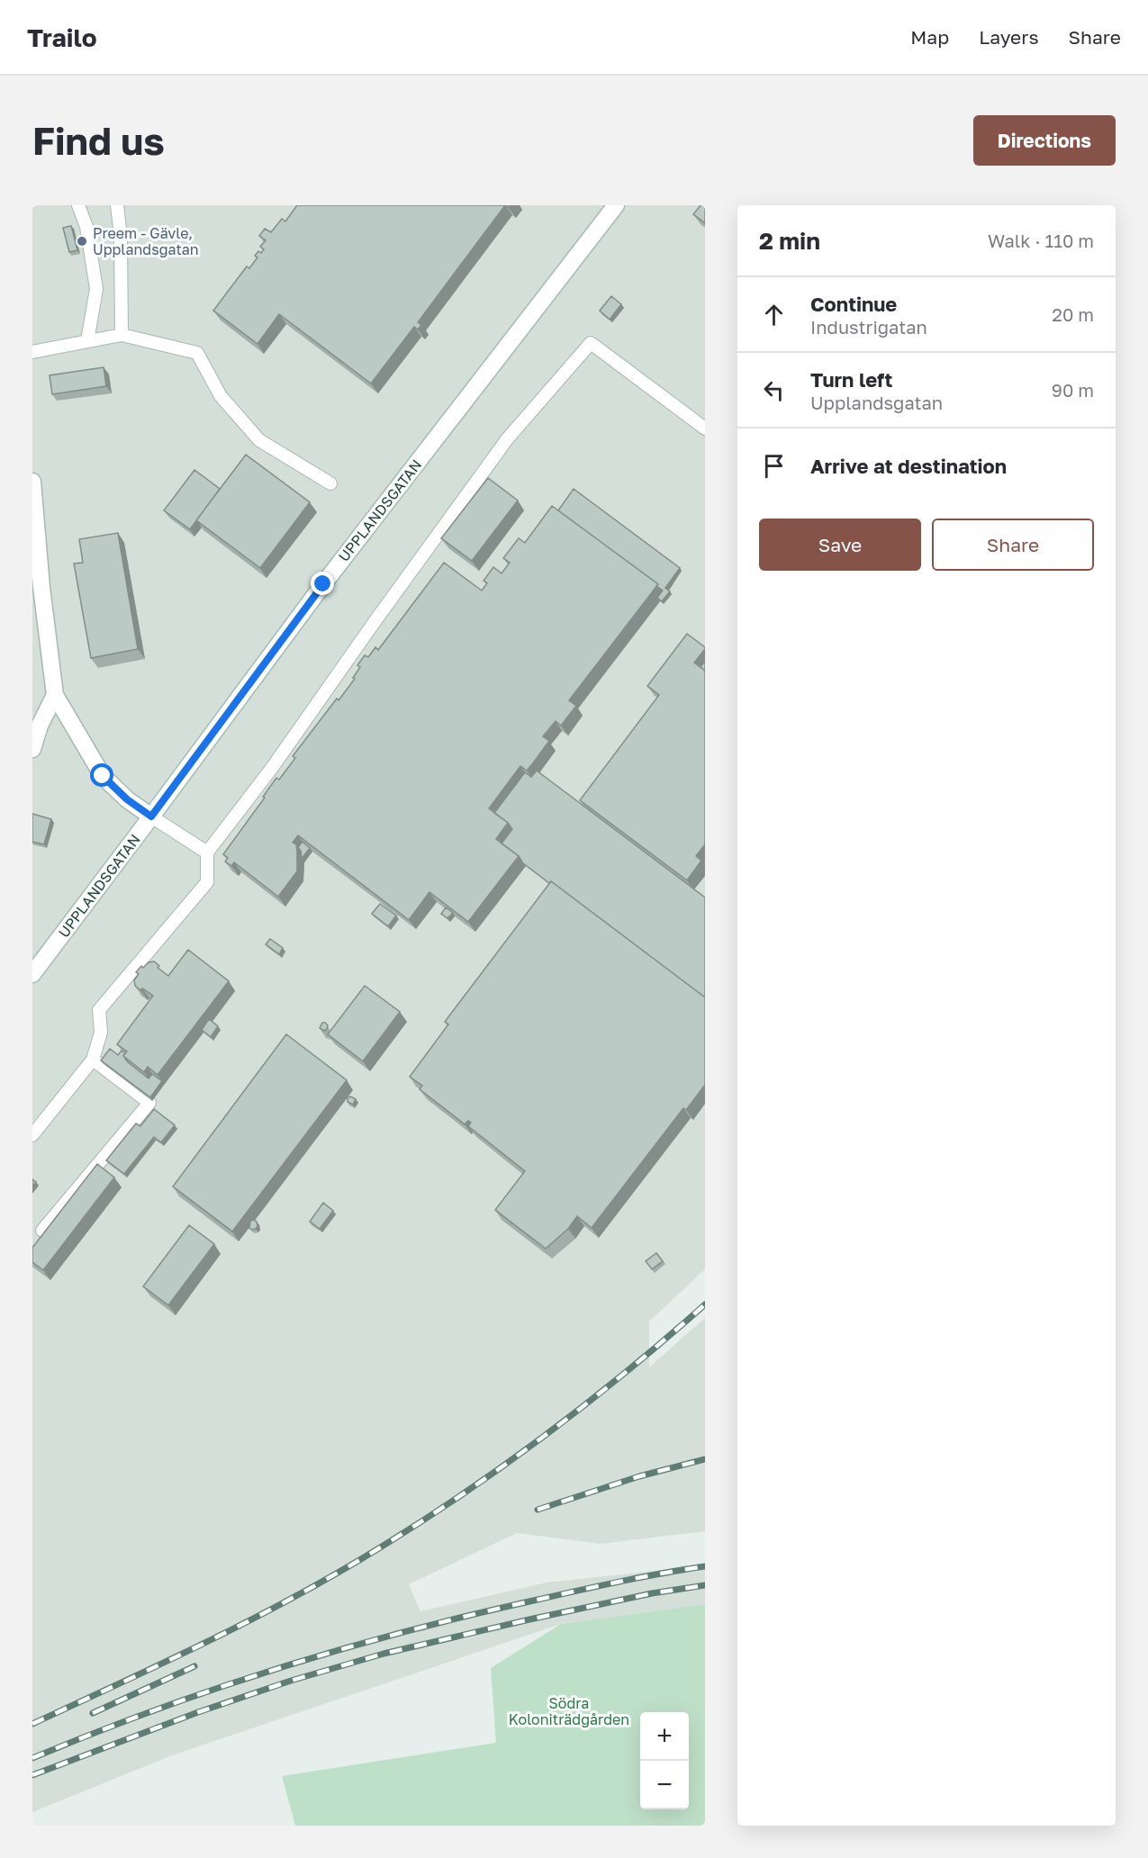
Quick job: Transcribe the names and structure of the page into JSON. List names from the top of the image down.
{
  "streets": {
    "main road": ["UPPLANDSGATAN"]
  },
  "parks": ["Södra Koloniträdgården"],
  "places": ["Preem - Gävle, Upplandsgatan"],
  "page": {
    "header": "Trailo",
    "nav": ["Map", "Layers", "Share"],
    "buttons": [
      "Directions",
      ["Save", "Share"]
    ],
    "title": "Find us",
    "heading": ["2 min", "Walk · 110 m"],
    "list": [
      ["Continue", "Industrigatan", "20 m"],
      ["Turn left", "Upplandsgatan", "90 m"],
      "Arrive at destination"
    ],
    "map_buttons": ["+", "−"]
  }
}
